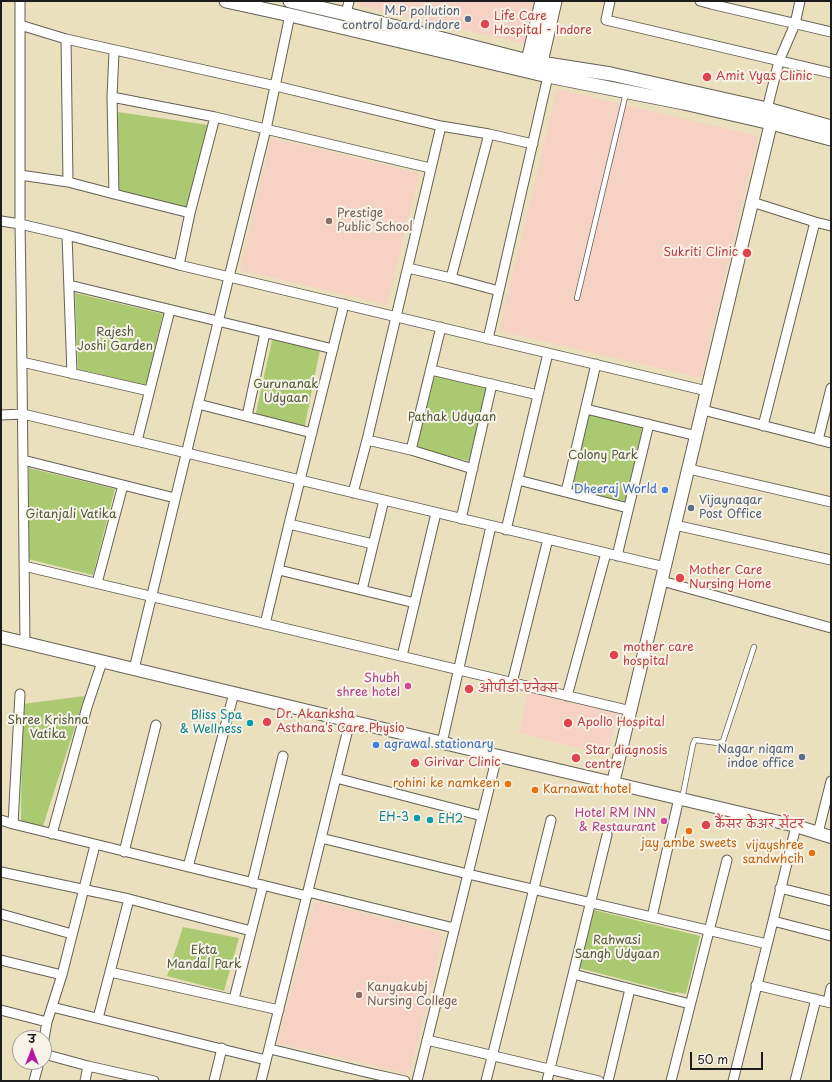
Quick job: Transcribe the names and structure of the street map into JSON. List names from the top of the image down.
{
  "parks": [
    "Rajesh Joshi Garden",
    "Gurunanak Udyaan",
    "Pathak Udyaan",
    "Colony Park",
    "Gitanjali Vatika",
    "Shree Krishna Vatika",
    "Rahwasi Sangh Udyaan",
    "Ekta Mandal Park"
  ],
  "places": [
    "M.P pollution control board indore",
    "Life Care Hospital - Indore",
    "Amit Vyas Clinic",
    "Prestige Public School",
    "Sukriti Clinic",
    "Dheeraj World",
    "Vijaynagar Post Office",
    "Mother Care Nursing Home",
    "mother care hospital",
    "Shubh shree hotel",
    "ओपीडी एनेक्स",
    "Dr. Akanksha Asthana's Care Physio",
    "Bliss Spa & Wellness",
    "Apollo Hospital",
    "agrawal stationary",
    "Nagar nigam indoe office",
    "Star diagnosis centre",
    "Girivar Clinic",
    "rohini ke namkeen",
    "Karnawat hotel",
    "EH-3",
    "EH2",
    "Hotel RM INN & Restaurant",
    "कैंसर केअर सेंटर",
    "jay ambe sweets",
    "vijayshree sandwhcih",
    "Kanyakubj Nursing College"
  ],
  "scale_bar": "50 m",
  "north": "top"
}
